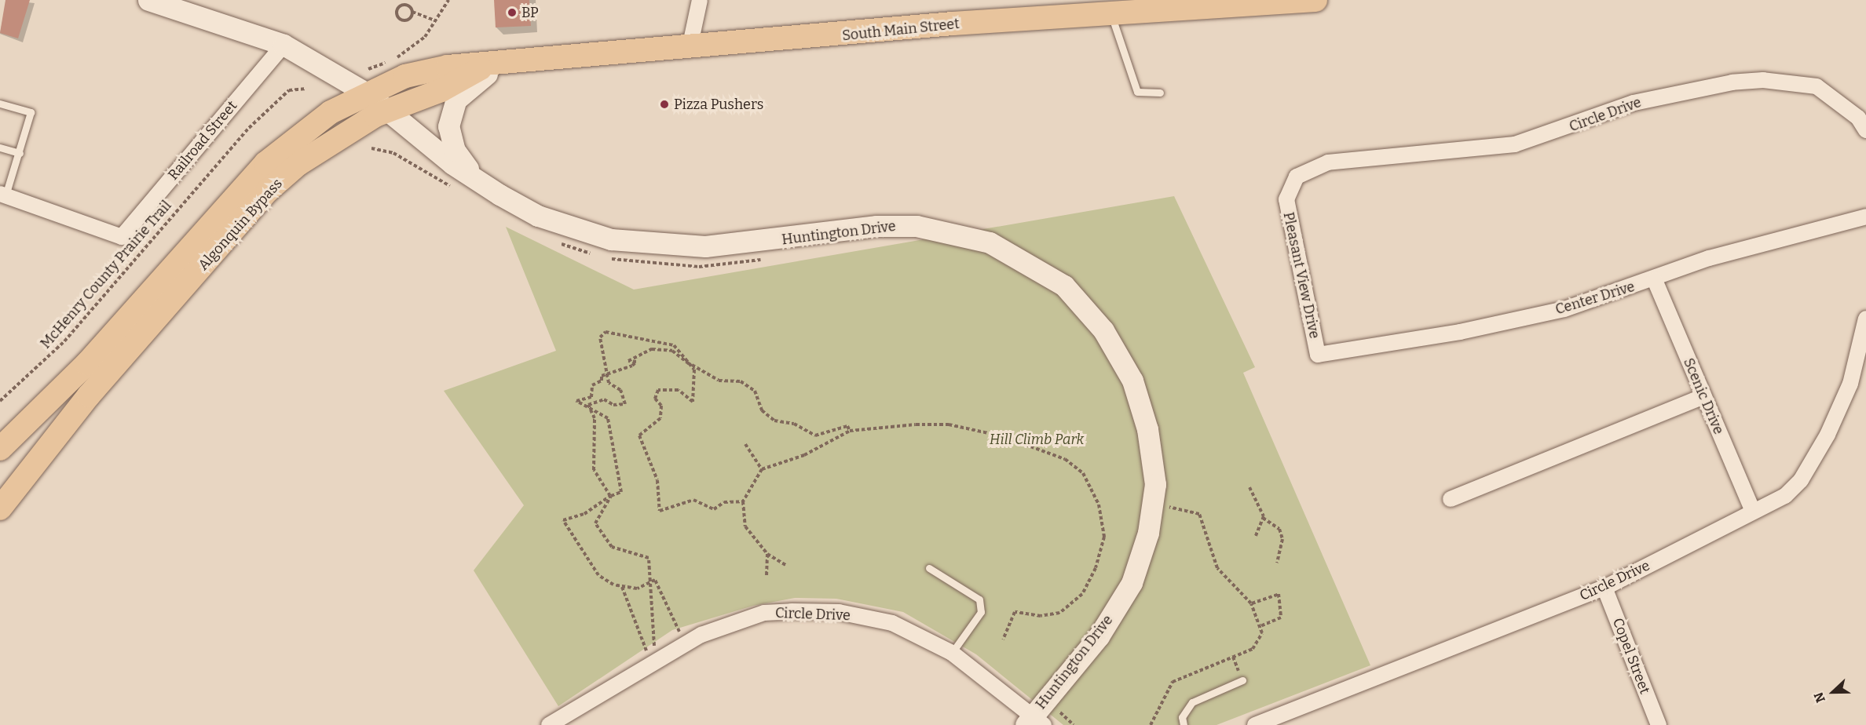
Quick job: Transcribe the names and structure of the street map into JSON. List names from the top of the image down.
{
  "streets": {
    "main road": ["South Main Street", "Algonquin Bypass"],
    "street": [
      "Circle Drive",
      "Railroad Street",
      "Huntington Drive",
      "Pleasant View Drive",
      "Center Drive",
      "Scenic Drive",
      "Copel Street"
    ],
    "path": ["McHenry County Prairie Trail"]
  },
  "crossings": [
    ["South Main Street", "Algonquin Bypass"],
    ["Circle Drive", "Huntington Drive"],
    ["Circle Drive", "Pleasant View Drive"],
    ["Circle Drive", "Scenic Drive"],
    ["Circle Drive", "Copel Street"],
    ["Algonquin Bypass", "Huntington Drive"],
    ["Pleasant View Drive", "Center Drive"],
    ["Center Drive", "Scenic Drive"]
  ],
  "parks": ["Hill Climb Park"],
  "places": ["BP", "Pizza Pushers"],
  "north": "left"
}
